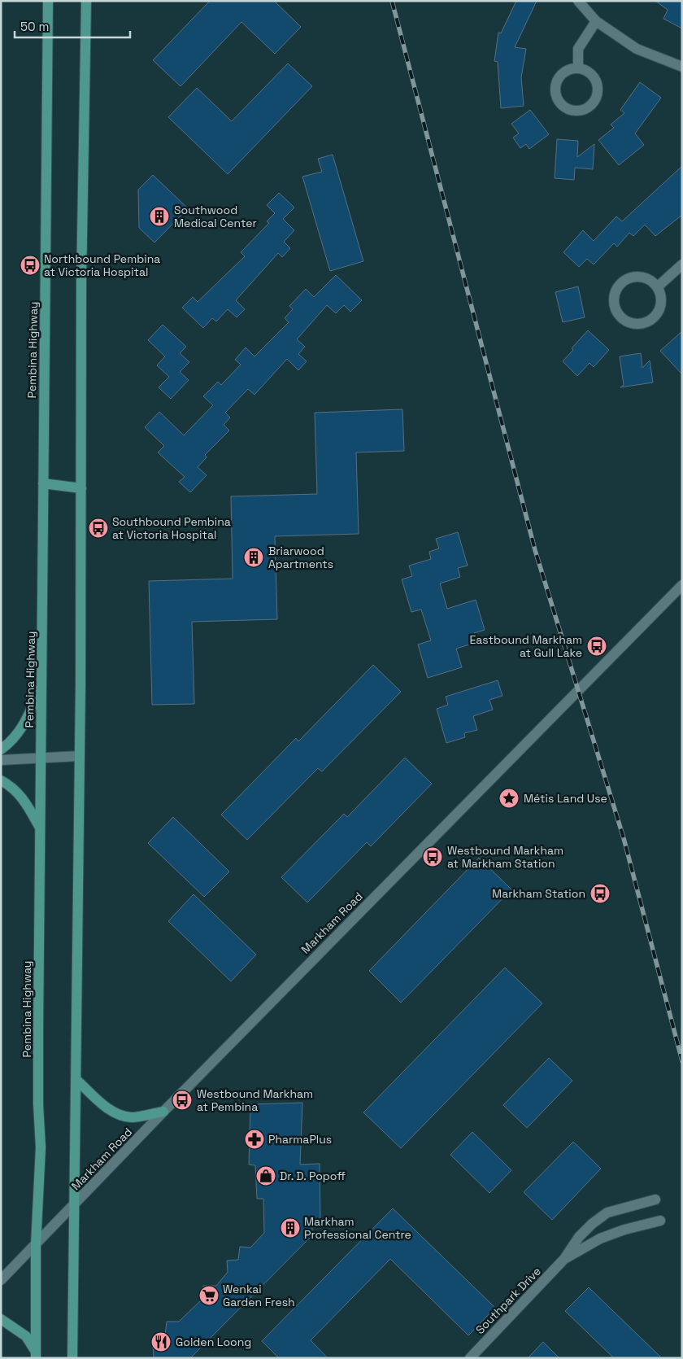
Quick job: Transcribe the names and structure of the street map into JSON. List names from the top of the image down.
{
  "streets": {
    "main road": ["Pembina Highway"],
    "street": ["Markham Road", "Southpark Drive"]
  },
  "crossings": [
    ["Pembina Highway", "Markham Road"]
  ],
  "places": {
    "building": ["Southwood Medical Center", "Briarwood Apartments", "Markham Professional Centre"],
    "bus stop": [
      "Northbound Pembina at Victoria Hospital",
      "Southbound Pembina at Victoria Hospital",
      "Eastbound Markham at Gull Lake",
      "Westbound Markham at Markham Station",
      "Markham Station",
      "Westbound Markham at Pembina"
    ],
    "place": ["Métis Land Use"],
    "pharmacy": ["PharmaPlus"],
    "shop": ["Dr. D. Popoff"],
    "supermarket": ["Wenkai Garden Fresh"],
    "restaurant": ["Golden Loong"]
  },
  "scale_bar": "50 m"
}
